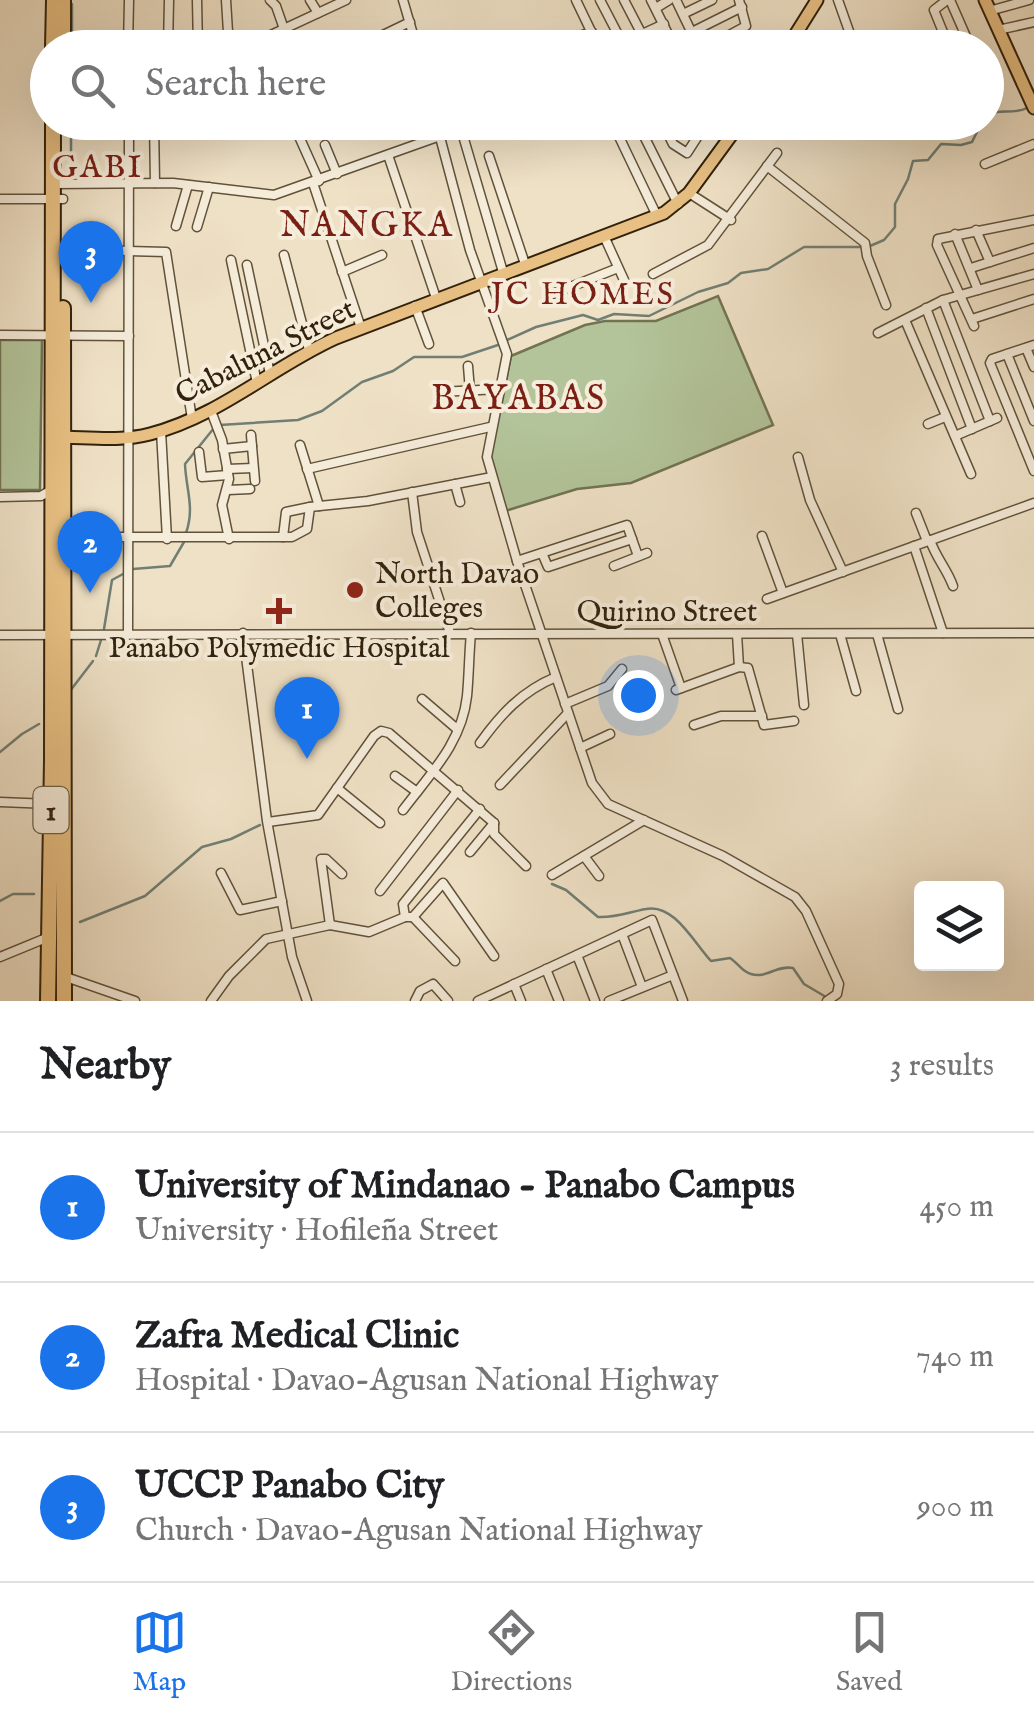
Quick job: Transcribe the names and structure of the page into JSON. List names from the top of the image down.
{
  "streets": {
    "highway": ["1"],
    "main road": ["Cabaluna Street"],
    "street": ["Quirino Street"]
  },
  "crossings": [
    ["Cabaluna Street", "1"],
    ["Quirino Street", "1"]
  ],
  "districts": [
    "GABI",
    "NANGKA",
    "JC HOMES",
    "BAYABAS"
  ],
  "places": {
    "other": ["North Davao Colleges"],
    "health": ["Panabo Polymedic Hospital"]
  },
  "page": {
    "search": "Search here",
    "pins": ["3", "2", "1"],
    "heading": ["Nearby", "3 results"],
    "list": [
      {
        "mark": "1",
        "name": "University of Mindanao - Panabo Campus",
        "note": "University · Hofileña Street",
        "value": "450 m"
      },
      {
        "mark": "2",
        "name": "Zafra Medical Clinic",
        "note": "Hospital · Davao-Agusan National Highway",
        "value": "740 m"
      },
      {
        "mark": "3",
        "name": "UCCP Panabo City",
        "note": "Church · Davao-Agusan National Highway",
        "value": "900 m"
      }
    ],
    "nav": ["Map", "Directions", "Saved"]
  }
}
